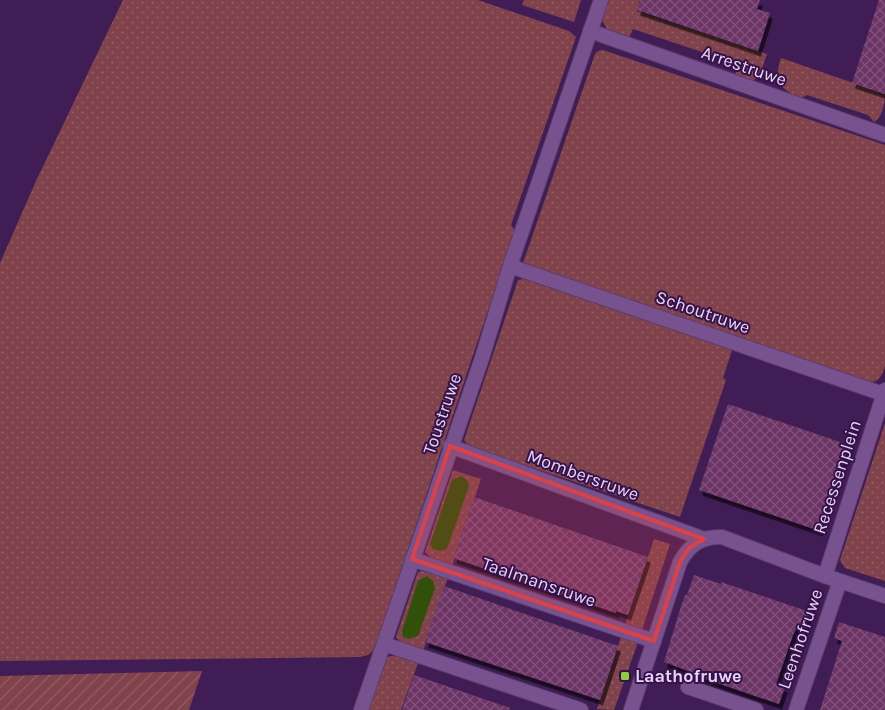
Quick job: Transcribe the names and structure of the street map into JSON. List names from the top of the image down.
{
  "streets": {
    "street": [
      "Arrestruwe",
      "Schoutruwe",
      "Toustruwe",
      "Mombersruwe",
      "Recessenplein",
      "Taalmansruwe",
      "Leenhofruwe"
    ]
  },
  "crossings": [
    ["Arrestruwe", "Toustruwe"],
    ["Schoutruwe", "Toustruwe"],
    ["Schoutruwe", "Recessenplein"],
    ["Toustruwe", "Mombersruwe"],
    ["Toustruwe", "Taalmansruwe"]
  ],
  "places": {
    "transit": ["Laathofruwe"]
  }
}
